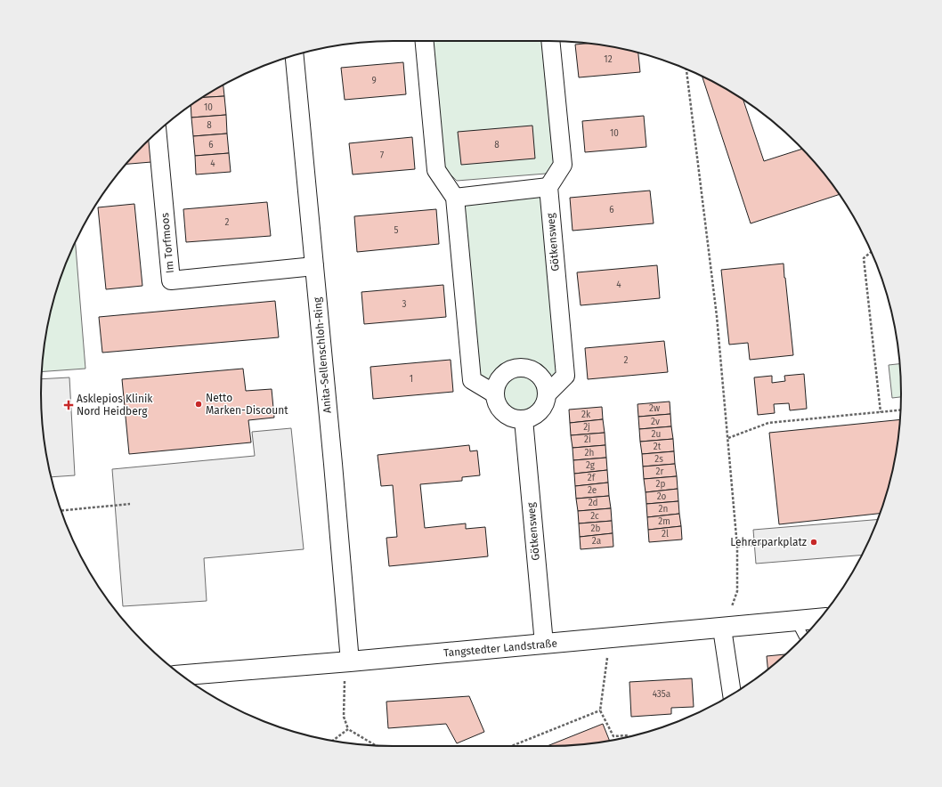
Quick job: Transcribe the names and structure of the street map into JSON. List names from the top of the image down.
{
  "streets": {
    "street": [
      "Götkensweg",
      "Im Torfmoos",
      "Anita-Sellenschloh-Ring",
      "Tangstedter Landstraße"
    ]
  },
  "crossings": [
    ["Götkensweg", "Tangstedter Landstraße"],
    ["Im Torfmoos", "Anita-Sellenschloh-Ring"],
    ["Anita-Sellenschloh-Ring", "Tangstedter Landstraße"]
  ],
  "places": {
    "other": ["Netto Marken-Discount", "Lehrerparkplatz"],
    "health": ["Asklepios Klinik Nord Heidberg"]
  },
  "house_numbers": [
    "12",
    "9",
    "10",
    "8",
    "10",
    "6",
    "8",
    "7",
    "4",
    "6",
    "2",
    "5",
    "4",
    "3",
    "2",
    "1",
    "2w",
    "2k",
    "2v",
    "2j",
    "2u",
    "2i",
    "2t",
    "2h",
    "2s",
    "2g",
    "2r",
    "2f",
    "2p",
    "2e",
    "2o",
    "2d",
    "2n",
    "2c",
    "2m",
    "2b",
    "2l",
    "2a",
    "435a"
  ]
}
